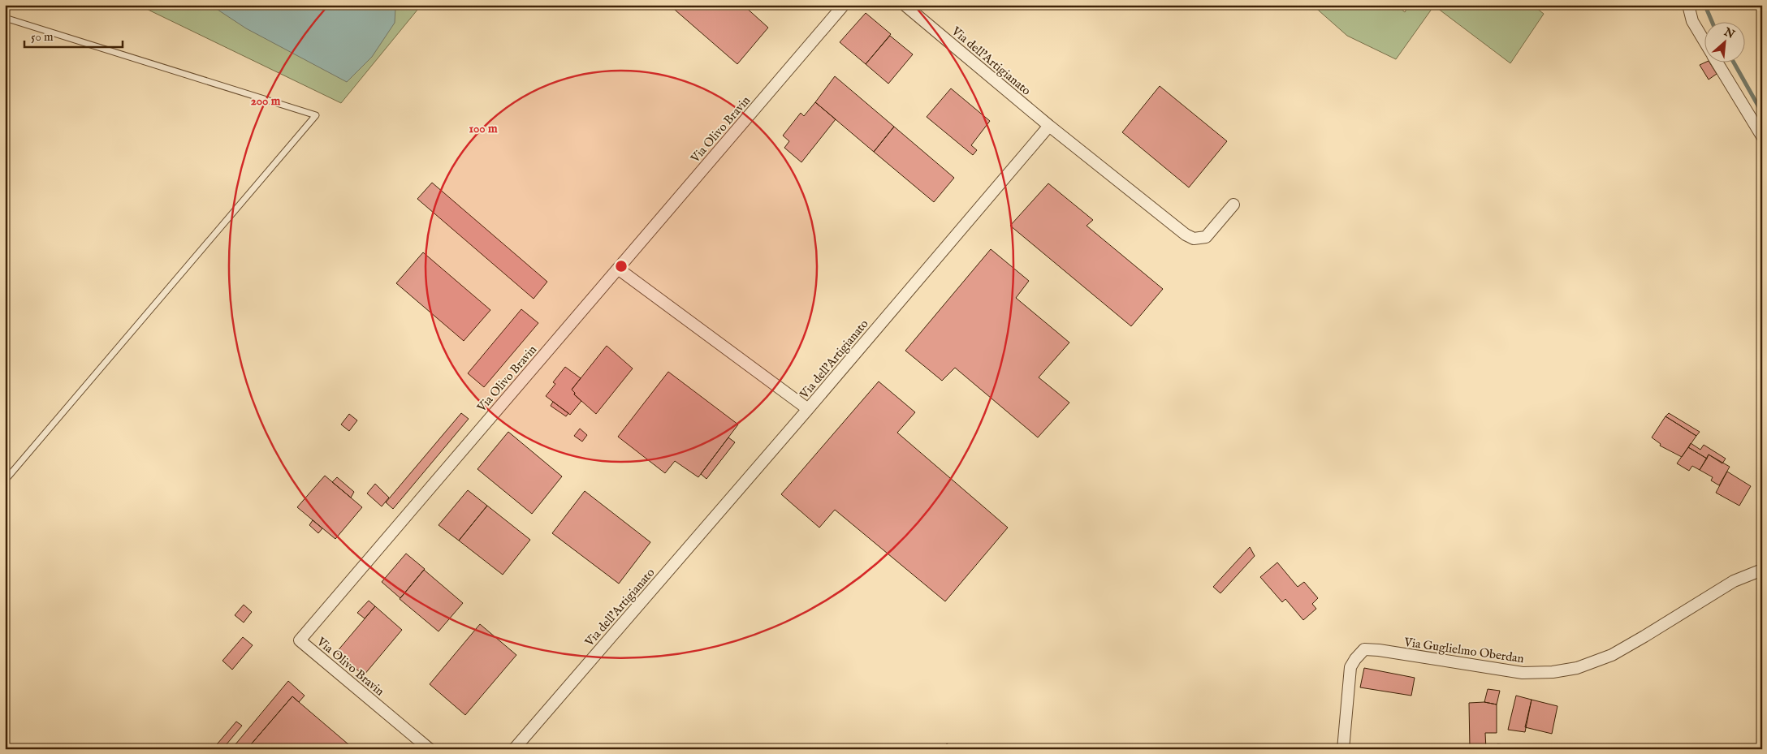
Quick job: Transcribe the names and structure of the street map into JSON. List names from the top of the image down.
{
  "streets": {
    "street": ["Via dell'Artigianato", "Via Olivo Bravin", "Via Guglielmo Oberdan"]
  },
  "scale_bar": "50 m",
  "north": "top right",
  "rings": ["200 m", "100 m"]
}
